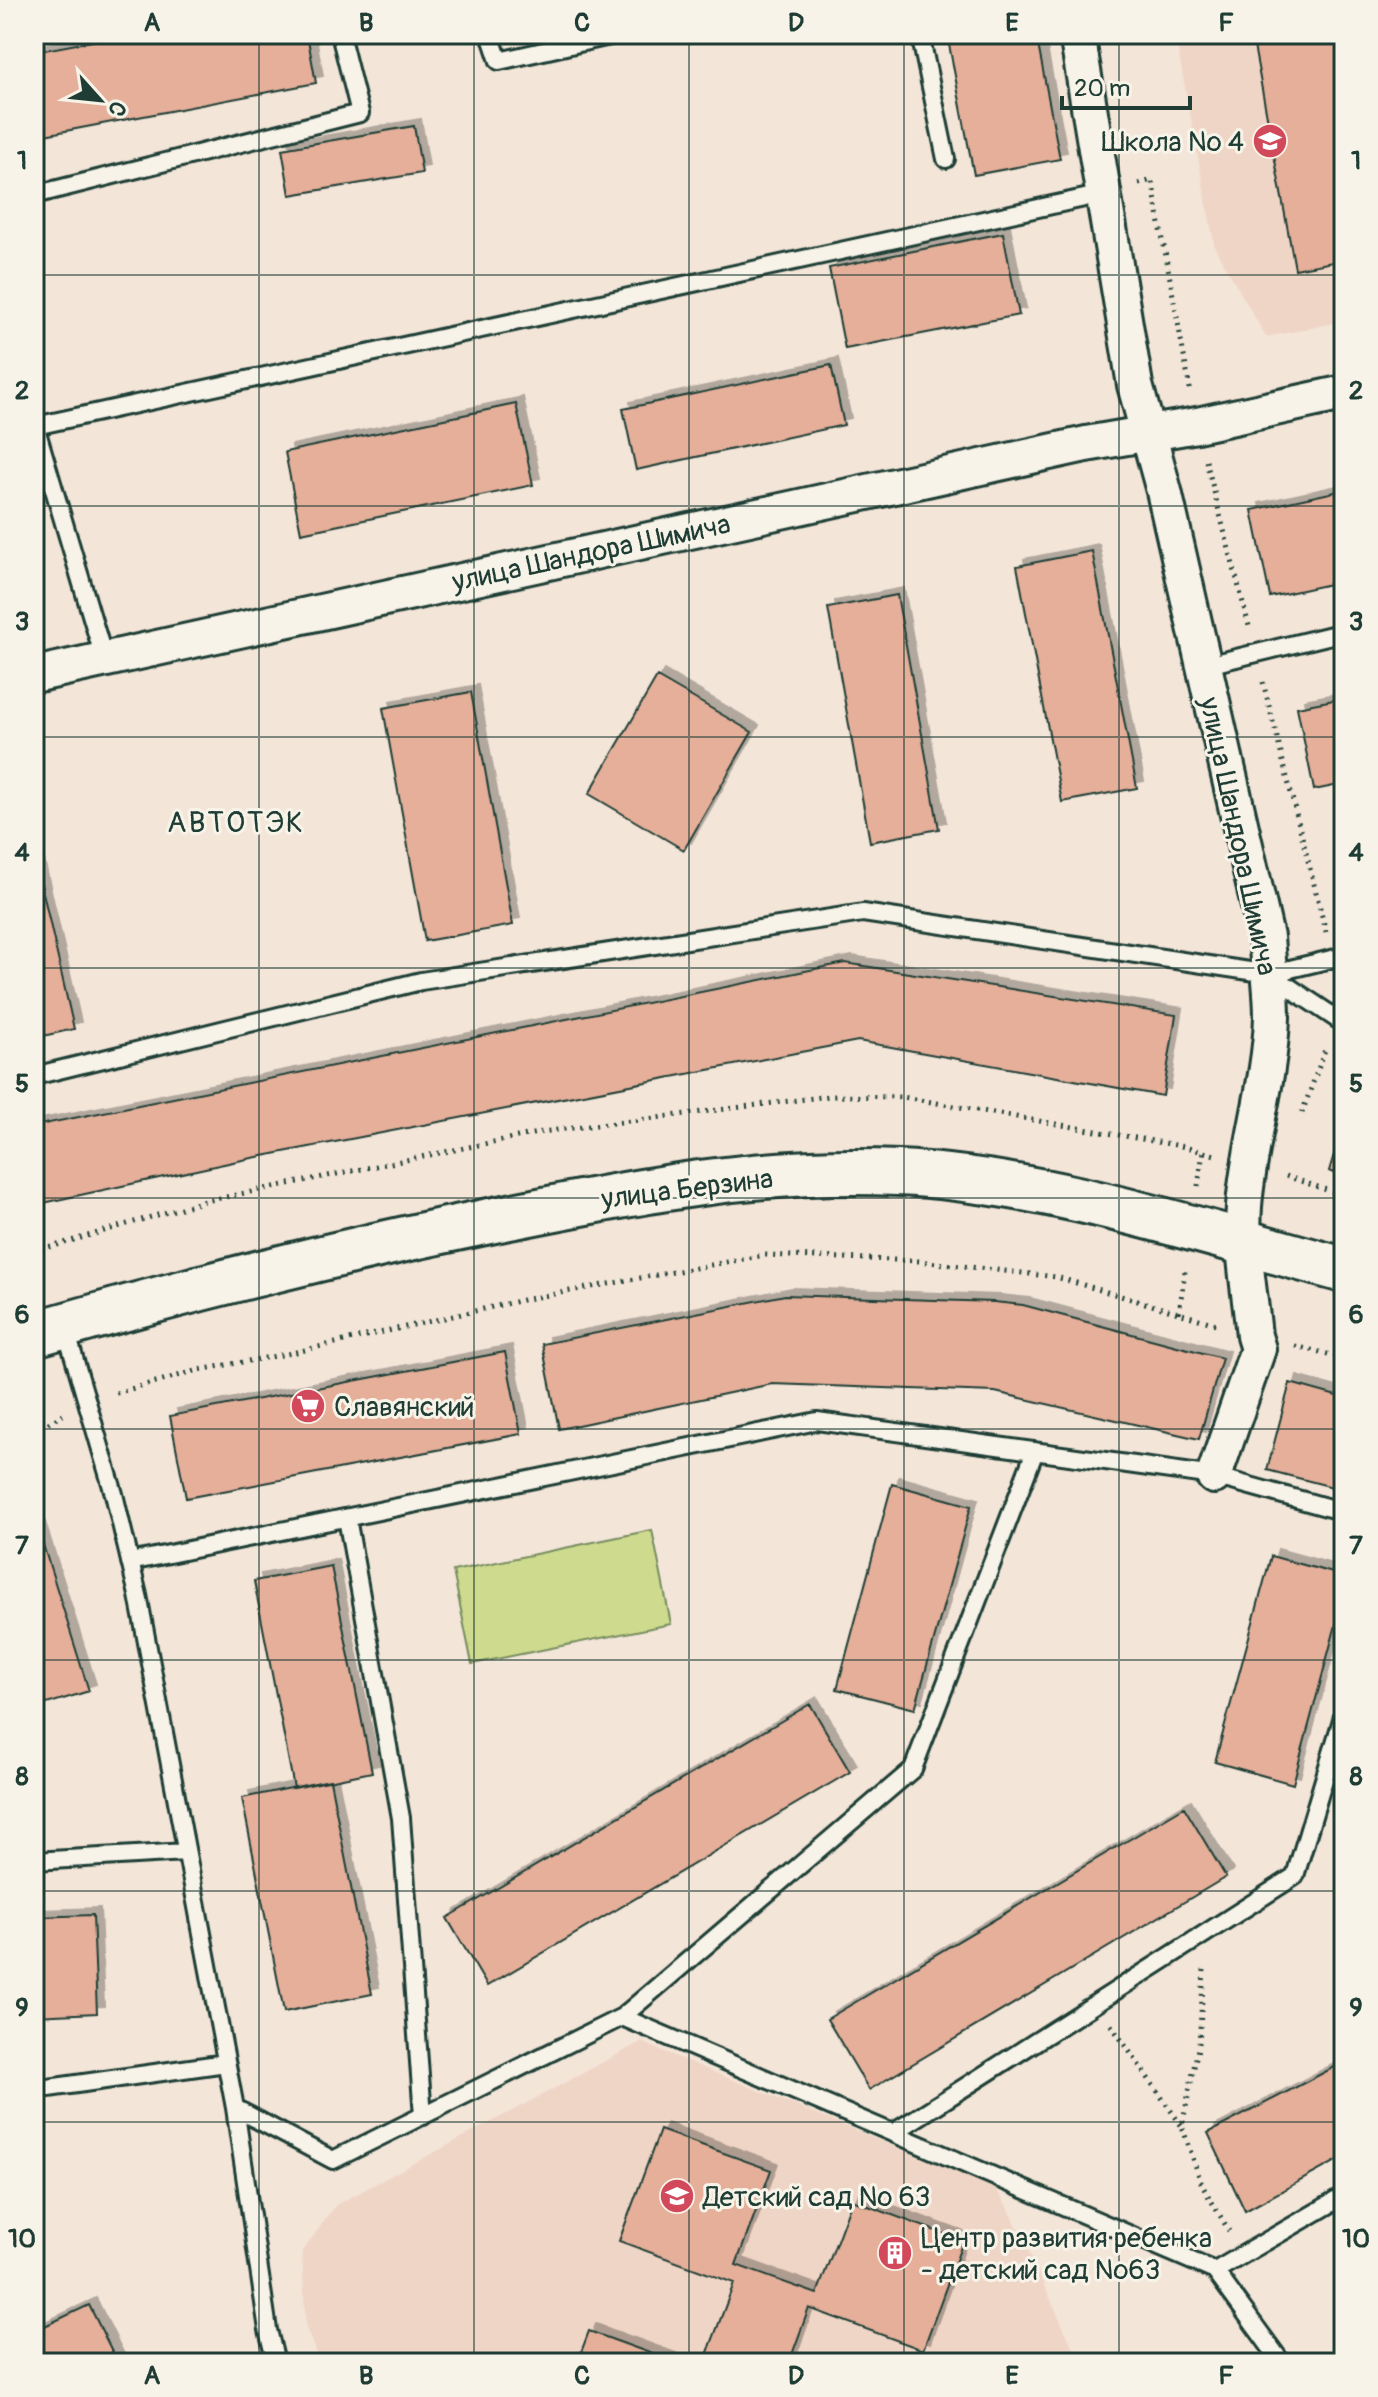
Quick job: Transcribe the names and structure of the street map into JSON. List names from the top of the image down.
{
  "streets": {
    "street": ["улица Шандора Шимича", "улица Берзина"]
  },
  "crossings": [
    ["улица Шандора Шимича", "улица Берзина"]
  ],
  "districts": ["АВТОТЭК"],
  "places": {
    "school or university": ["Школа № 4", "Детский сад № 63"],
    "supermarket": ["Славянский"],
    "building": ["Центр развития ребенка - детский сад №63"]
  },
  "scale_bar": "20 m",
  "north": "bottom right",
  "grid": {
    "columns": [
      "A",
      "B",
      "C",
      "D",
      "E",
      "F"
    ],
    "rows": [
      "1",
      "2",
      "3",
      "4",
      "5",
      "6",
      "7",
      "8",
      "9",
      "10"
    ]
  }
}
